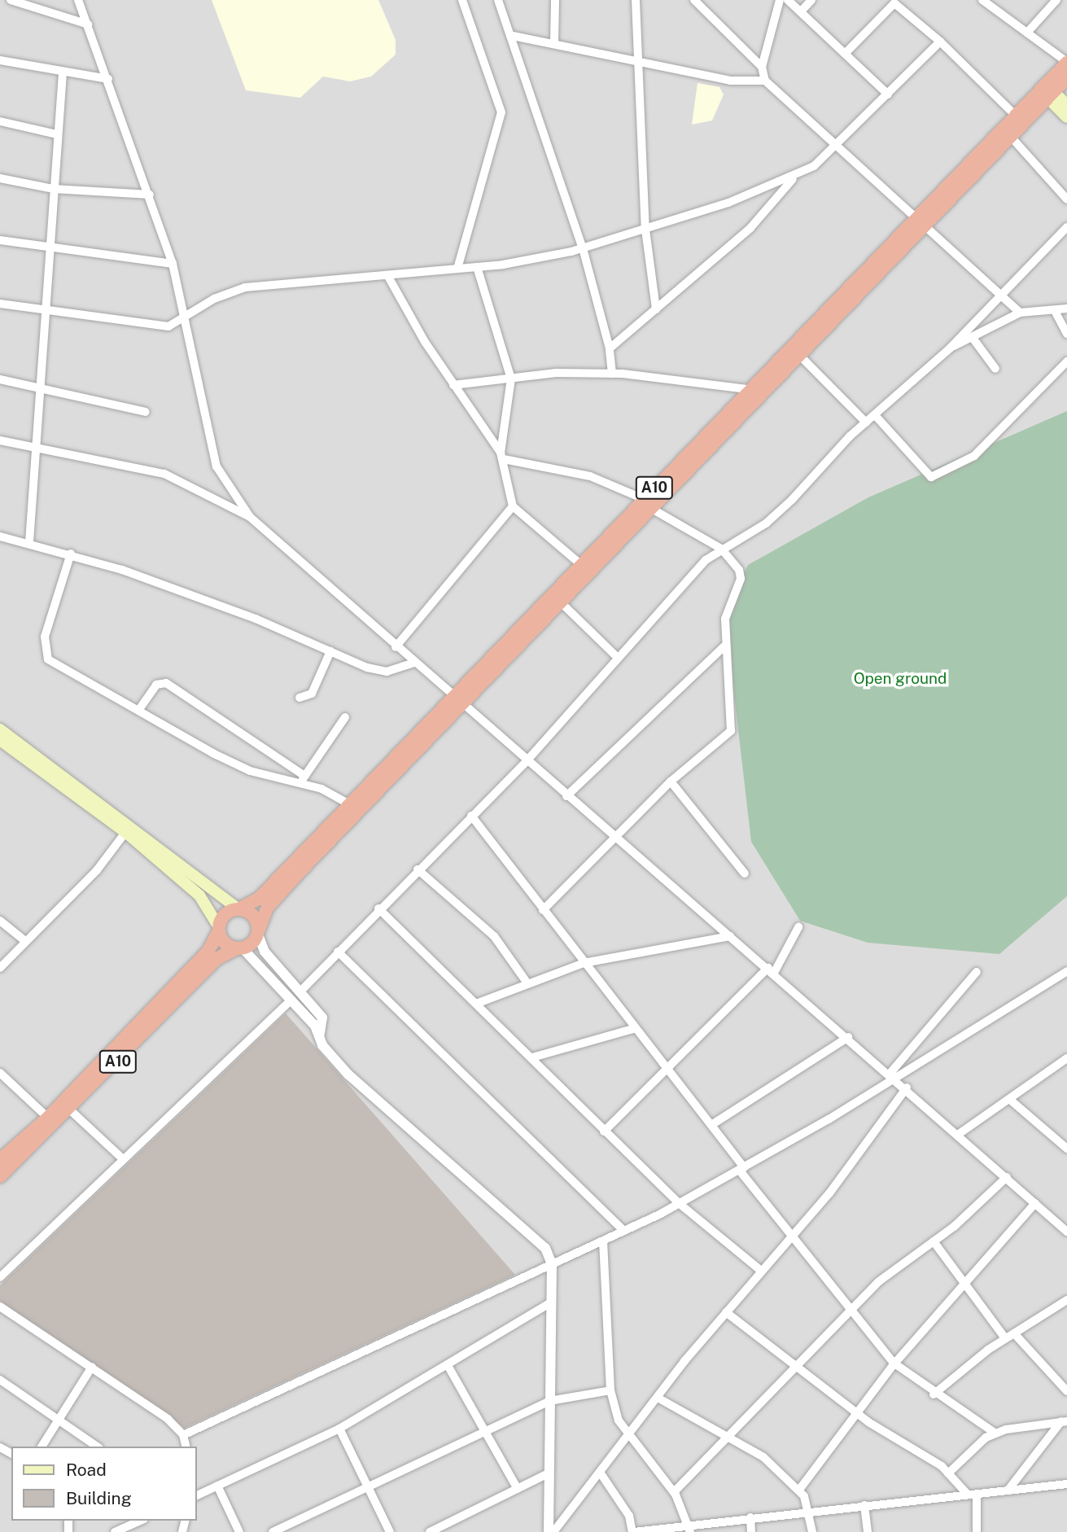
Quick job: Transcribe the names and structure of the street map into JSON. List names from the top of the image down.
{
  "streets": {
    "highway": ["A10"]
  },
  "parks": ["Open ground"],
  "legend": ["Road", "Building"]
}
